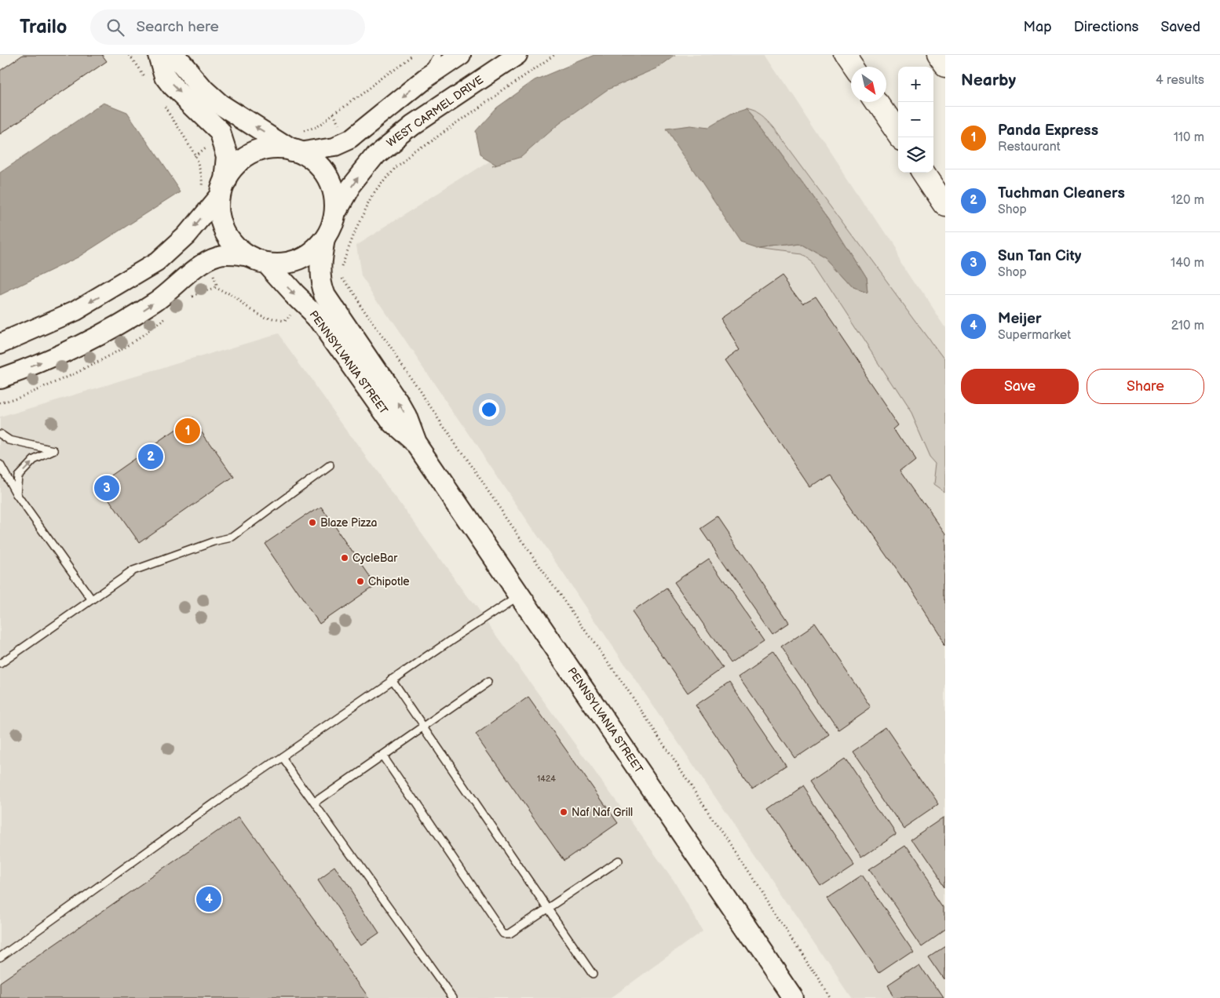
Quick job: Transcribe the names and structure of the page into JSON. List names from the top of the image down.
{
  "streets": {
    "main road": ["PENNSYLVANIA STREET"],
    "street": ["WEST CARMEL DRIVE"]
  },
  "crossings": [
    ["WEST CARMEL DRIVE", "PENNSYLVANIA STREET"]
  ],
  "places": [
    "Blaze Pizza",
    "CycleBar",
    "Chipotle",
    "Naf Naf Grill"
  ],
  "house_numbers": ["1424"],
  "north": "bottom right",
  "page": {
    "header": "Trailo",
    "search": "Search here",
    "nav": ["Map", "Directions", "Saved"],
    "heading": ["Nearby", "4 results"],
    "map_buttons": ["+", "−"],
    "list": [
      {
        "mark": "1",
        "name": "Panda Express",
        "note": "Restaurant",
        "value": "110 m"
      },
      {
        "mark": "2",
        "name": "Tuchman Cleaners",
        "note": "Shop",
        "value": "120 m"
      },
      {
        "mark": "3",
        "name": "Sun Tan City",
        "note": "Shop",
        "value": "140 m"
      },
      {
        "mark": "4",
        "name": "Meijer",
        "note": "Supermarket",
        "value": "210 m"
      }
    ],
    "buttons": ["Save", "Share"],
    "pins": [
      "1",
      "2",
      "3",
      "4"
    ]
  }
}
